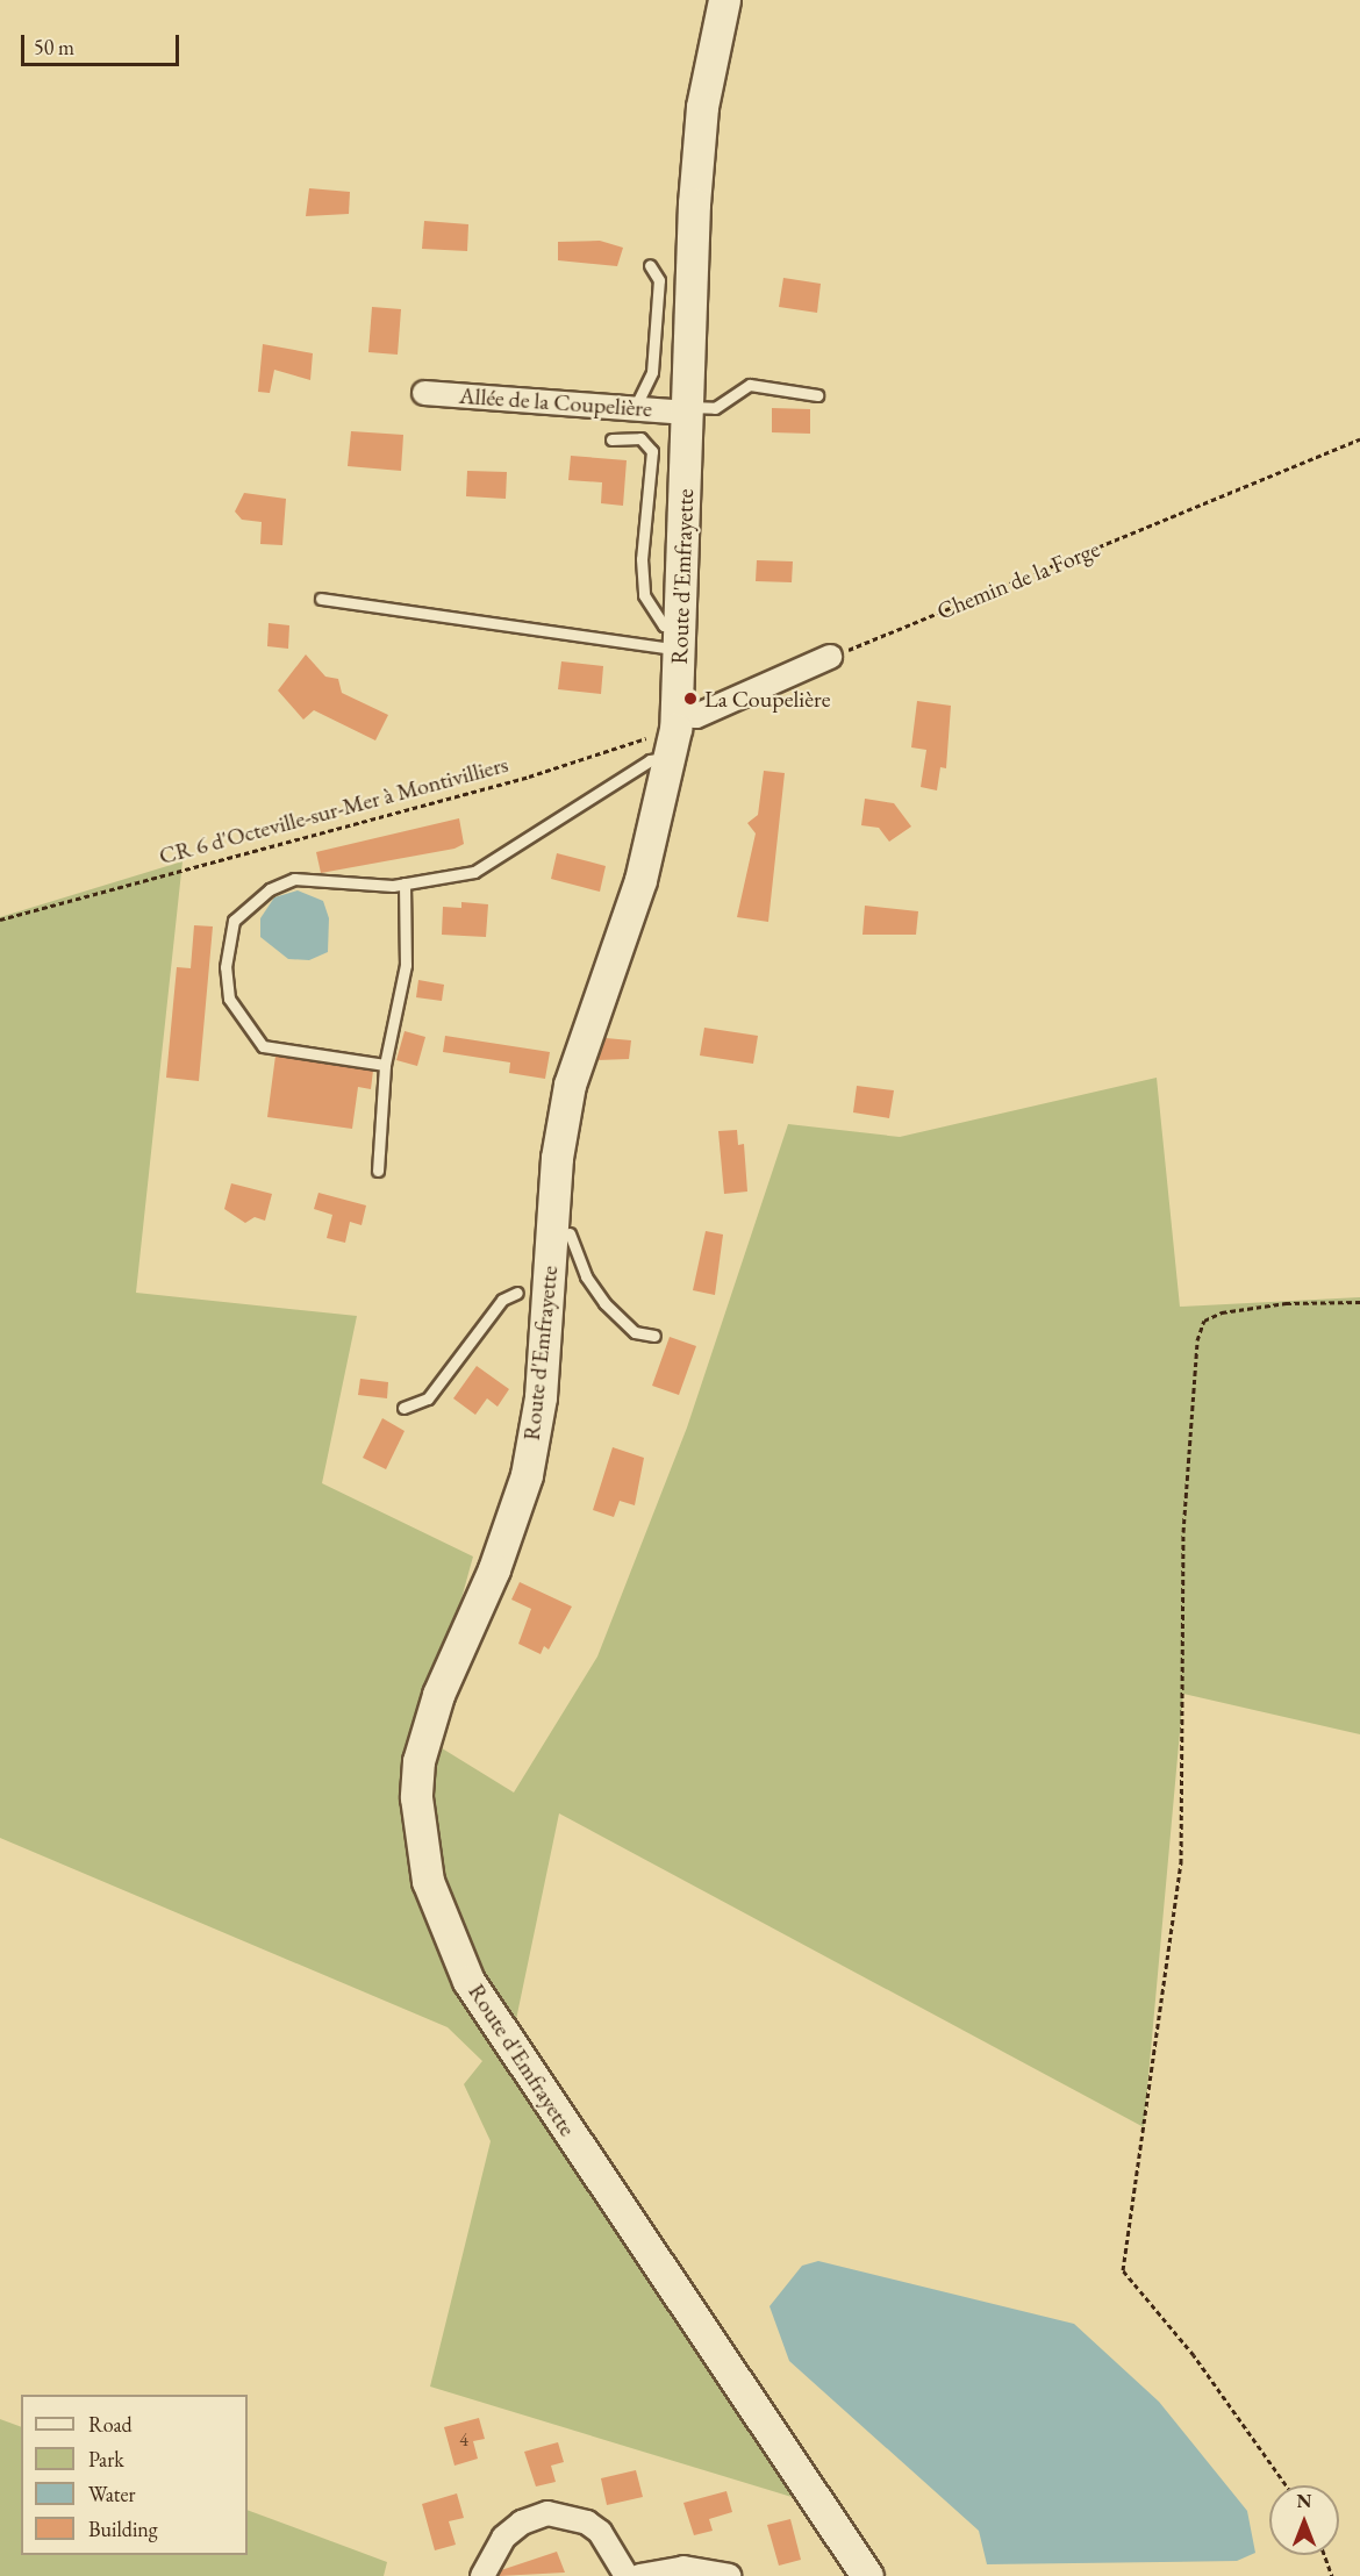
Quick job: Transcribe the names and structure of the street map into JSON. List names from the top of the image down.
{
  "streets": {
    "street": ["Allée de la Coupelière", "Route d'Emfrayette"],
    "path": ["Chemin de la Forge", "CR 6 d'Octeville-sur-Mer à Montivilliers"]
  },
  "crossings": [
    ["Allée de la Coupelière", "Route d'Emfrayette"],
    ["Route d'Emfrayette", "CR 6 d'Octeville-sur-Mer à Montivilliers"]
  ],
  "places": ["La Coupelière"],
  "house_numbers": ["4"],
  "legend": [
    "Road",
    "Park",
    "Water",
    "Building"
  ],
  "scale_bar": "50 m",
  "north": "top"
}
